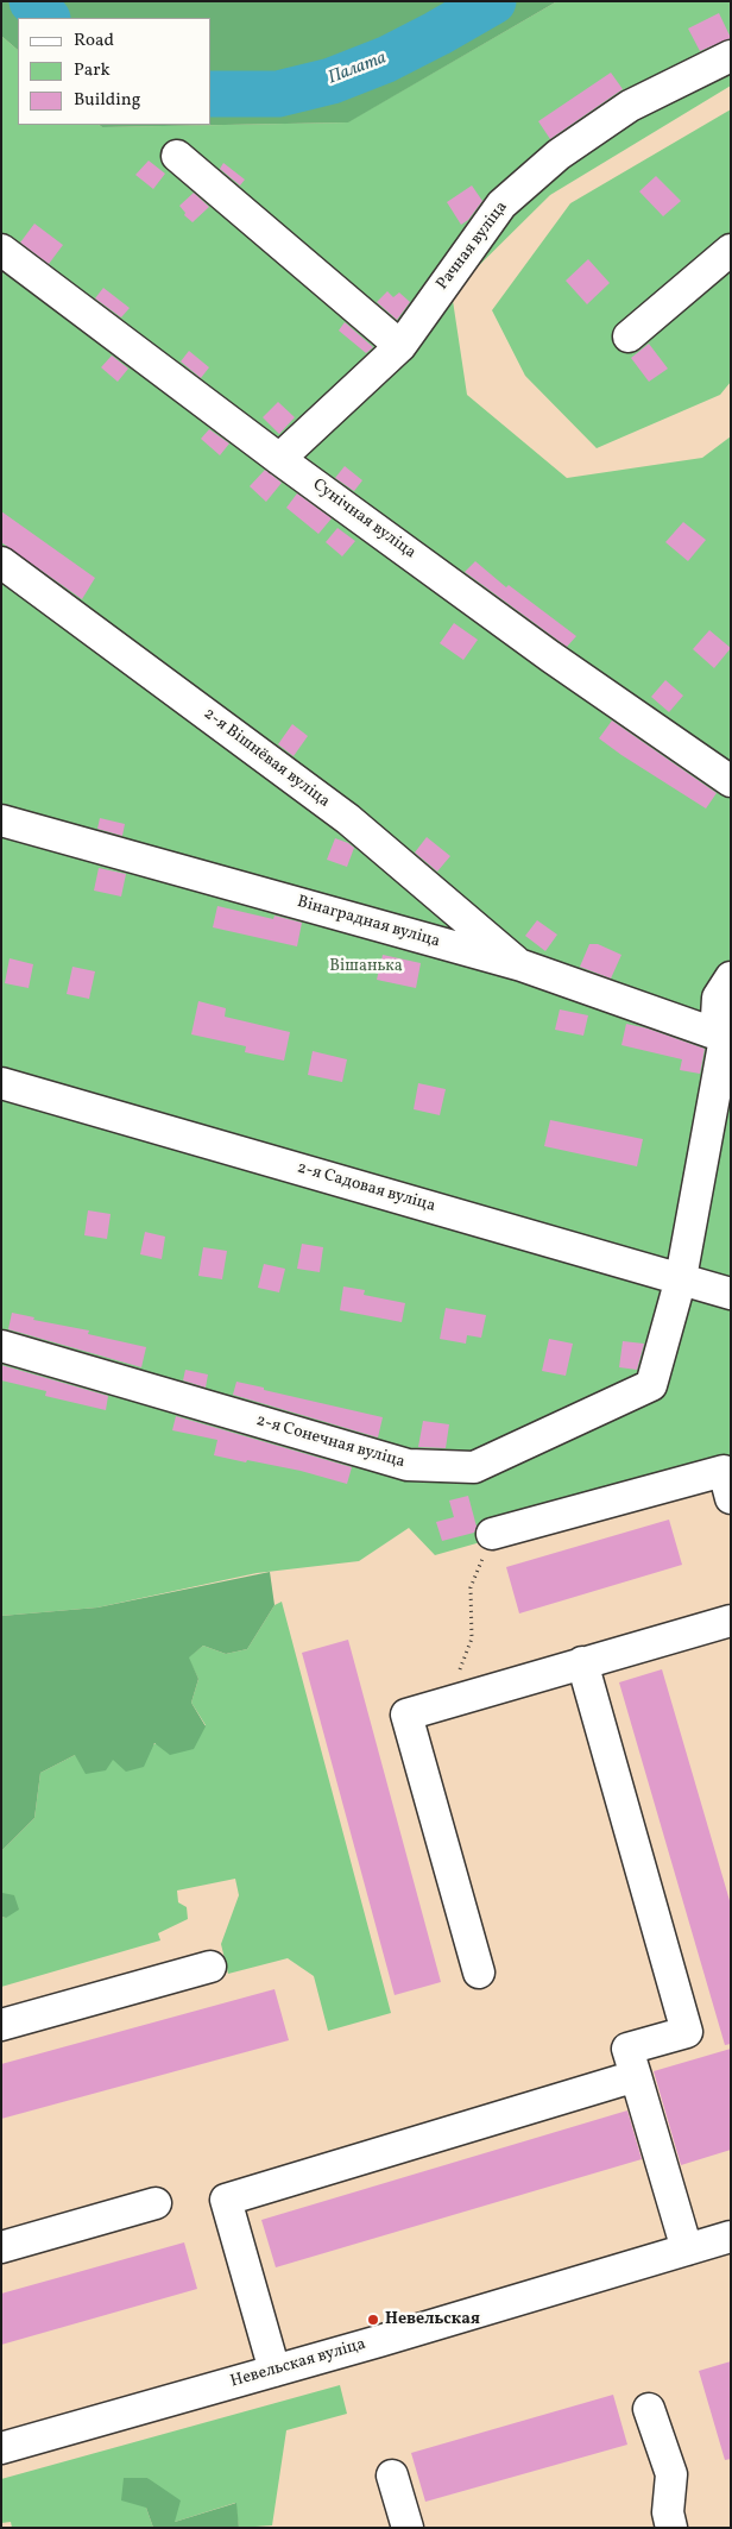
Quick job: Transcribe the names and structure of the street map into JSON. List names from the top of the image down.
{
  "streets": {
    "street": [
      "Рачная вуліца",
      "Сунічная вуліца",
      "2-я Вішнёвая вуліца",
      "Вінаградная вуліца",
      "2-я Садовая вуліца",
      "2-я Сонечная вуліца",
      "Невельская вуліца"
    ]
  },
  "crossings": [
    ["Рачная вуліца", "Сунічная вуліца"],
    ["2-я Вішнёвая вуліца", "Вінаградная вуліца"],
    ["2-я Садовая вуліца", "2-я Сонечная вуліца"]
  ],
  "water": ["Палата"],
  "parks": ["Вішанька"],
  "places": ["Невельская"],
  "legend": ["Road", "Park", "Building"]
}
